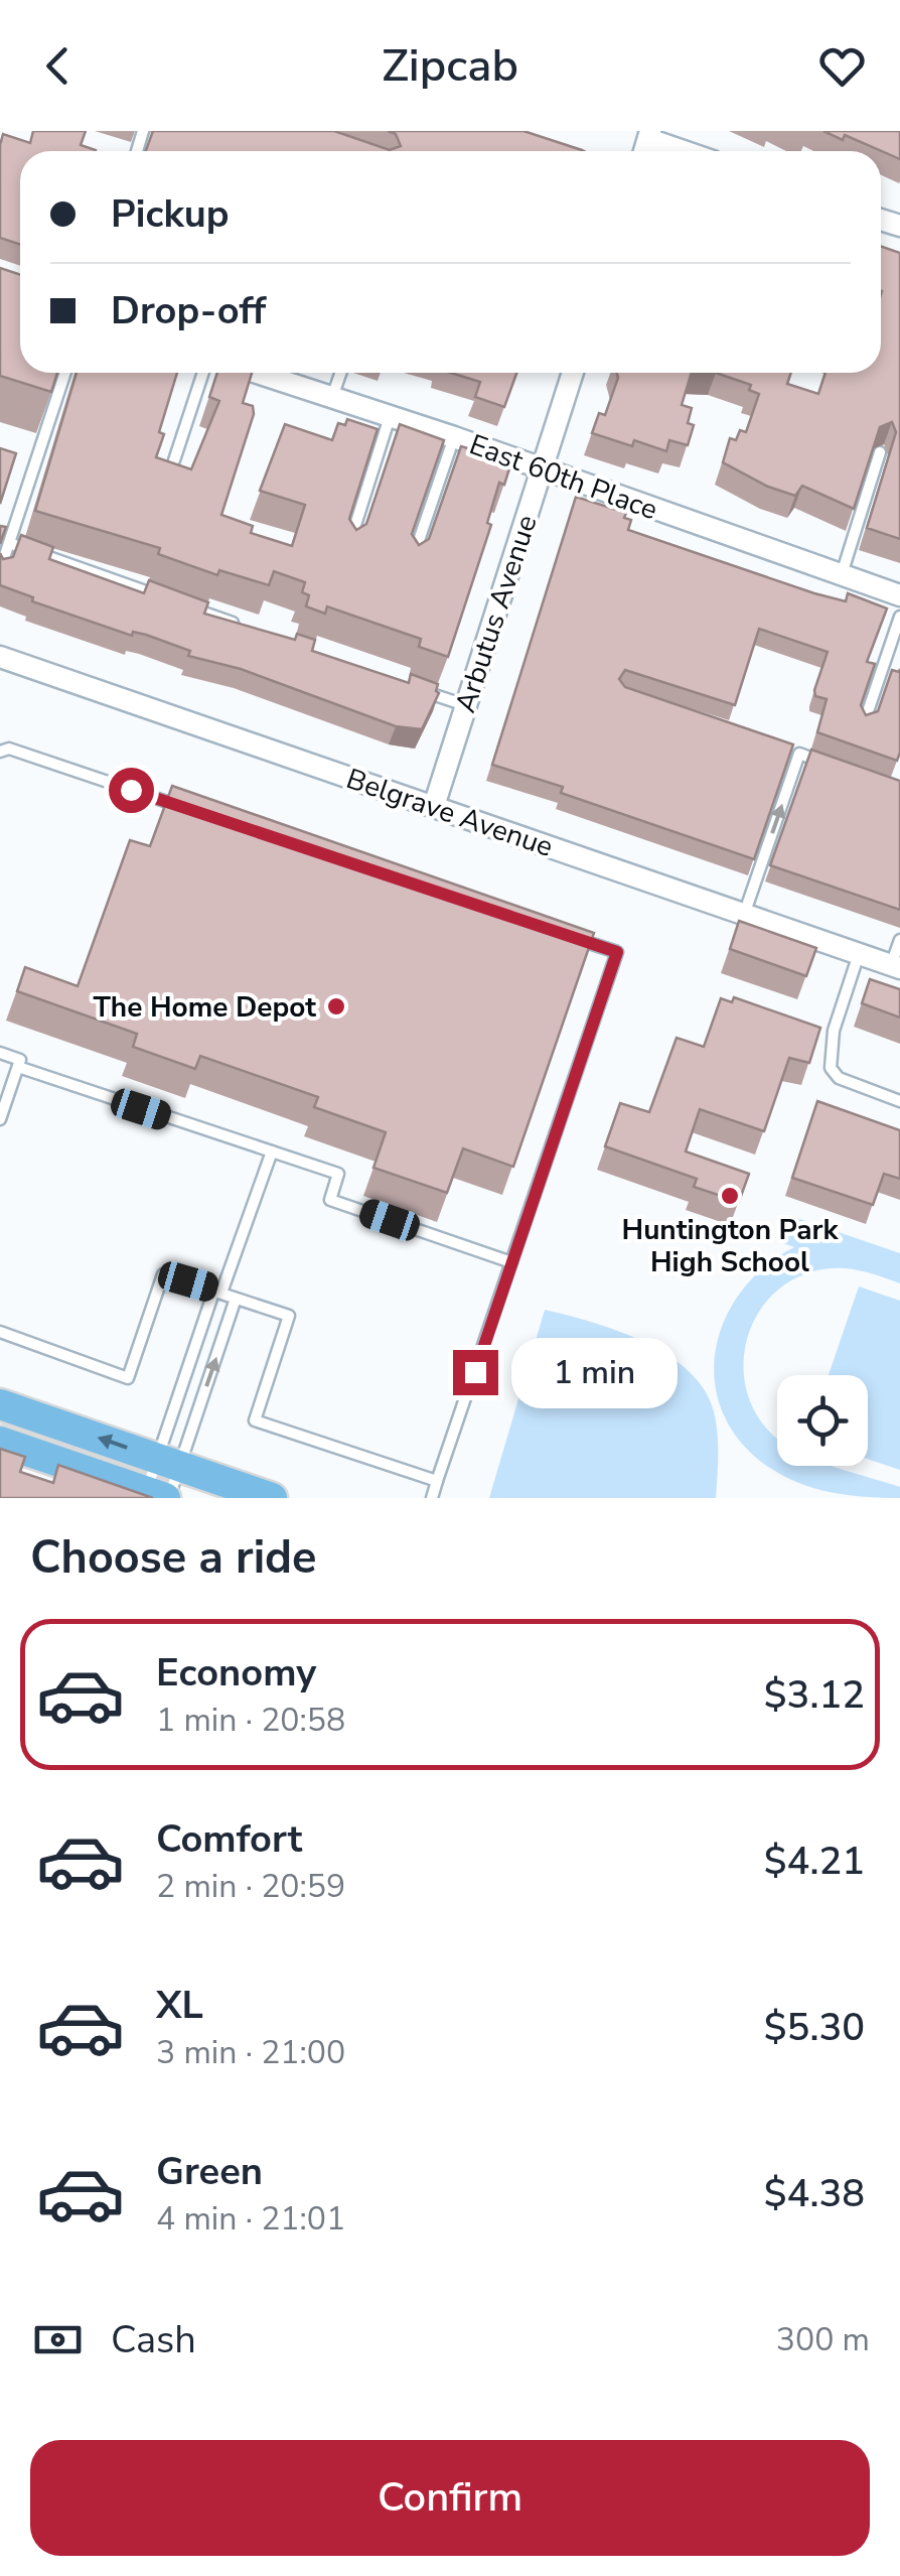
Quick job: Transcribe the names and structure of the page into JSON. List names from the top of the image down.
{
  "streets": {
    "street": ["East 60th Place", "Arbutus Avenue", "Belgrave Avenue"]
  },
  "crossings": [
    ["East 60th Place", "Arbutus Avenue"],
    ["Arbutus Avenue", "Belgrave Avenue"]
  ],
  "places": ["The Home Depot", "Huntington Park High School"],
  "page": {
    "header": "Zipcab",
    "banner": ["Pickup", "Drop-off"],
    "bubble": "1 min",
    "heading": "Choose a ride",
    "list": [
      {
        "name": "Economy",
        "note": "1 min · 20:58",
        "value": "$3.12"
      },
      {
        "name": "Comfort",
        "note": "2 min · 20:59",
        "value": "$4.21"
      },
      {
        "name": "XL",
        "note": "3 min · 21:00",
        "value": "$5.30"
      },
      {
        "name": "Green",
        "note": "4 min · 21:01",
        "value": "$4.38"
      }
    ],
    "pay": ["Cash", "300 m"],
    "buttons": "Confirm"
  }
}
